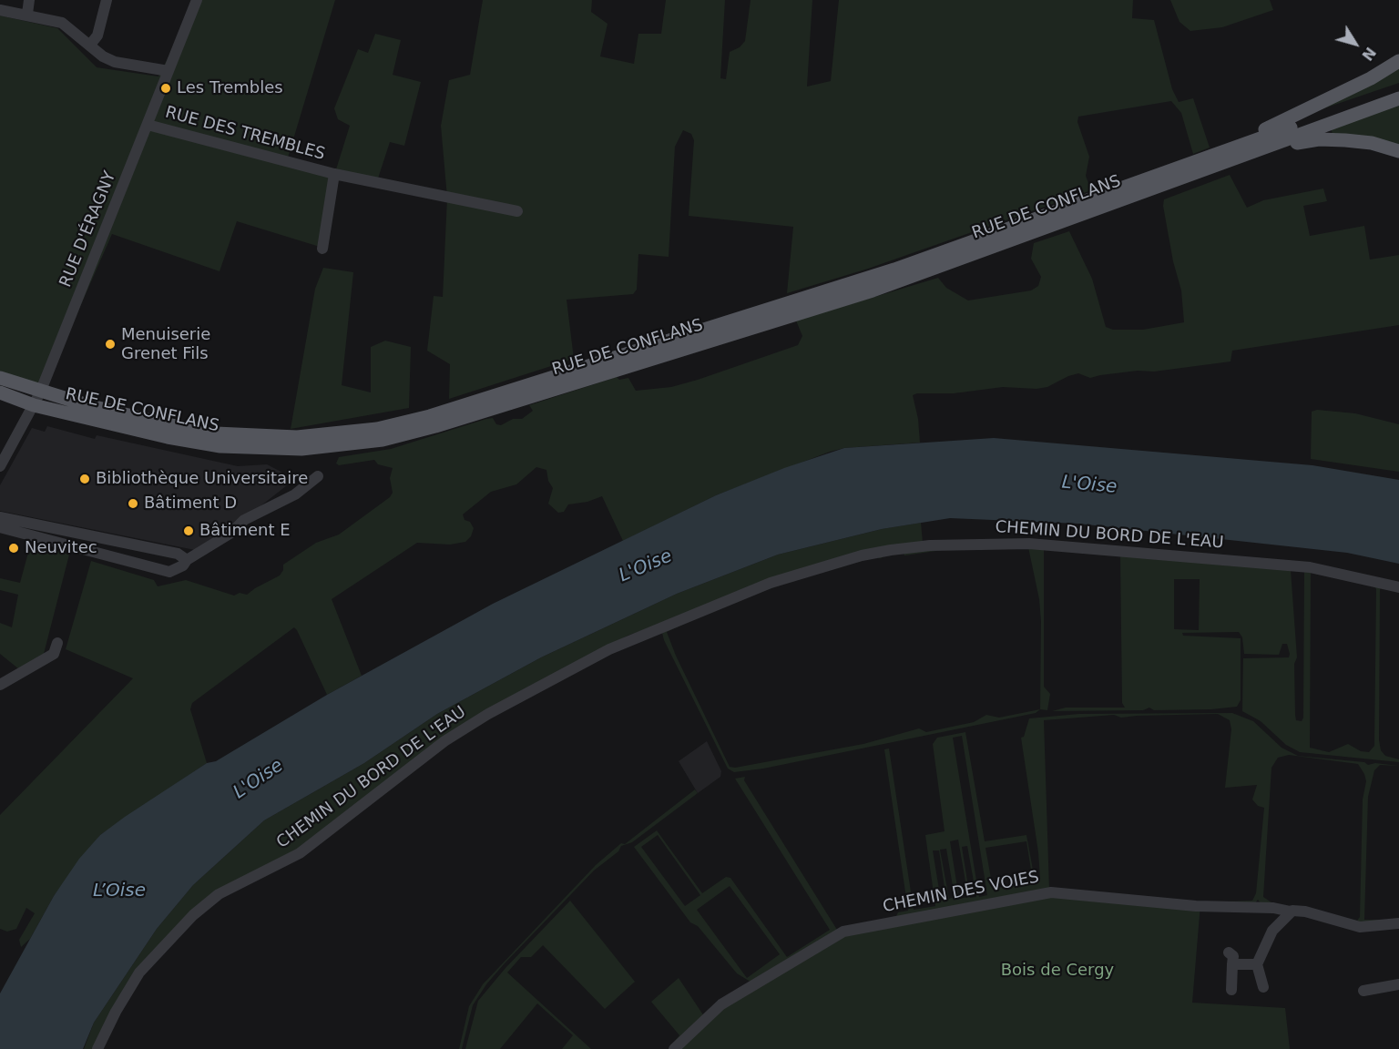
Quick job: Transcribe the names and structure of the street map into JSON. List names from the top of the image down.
{
  "streets": {
    "main road": ["RUE DE CONFLANS"],
    "street": [
      "RUE DES TREMBLES",
      "RUE D'ÉRAGNY",
      "CHEMIN DU BORD DE L'EAU",
      "CHEMIN DES VOIES"
    ]
  },
  "crossings": [
    ["RUE DES TREMBLES", "RUE D'ÉRAGNY"],
    ["RUE DE CONFLANS", "RUE D'ÉRAGNY"]
  ],
  "water": ["L'Oise", "L’Oise"],
  "parks": ["Bois de Cergy"],
  "places": [
    "Les Trembles",
    "Menuiserie Grenet Fils",
    "Bibliothèque Universitaire",
    "Bâtiment D",
    "Bâtiment E",
    "Neuvitec"
  ],
  "north": "bottom right"
}
